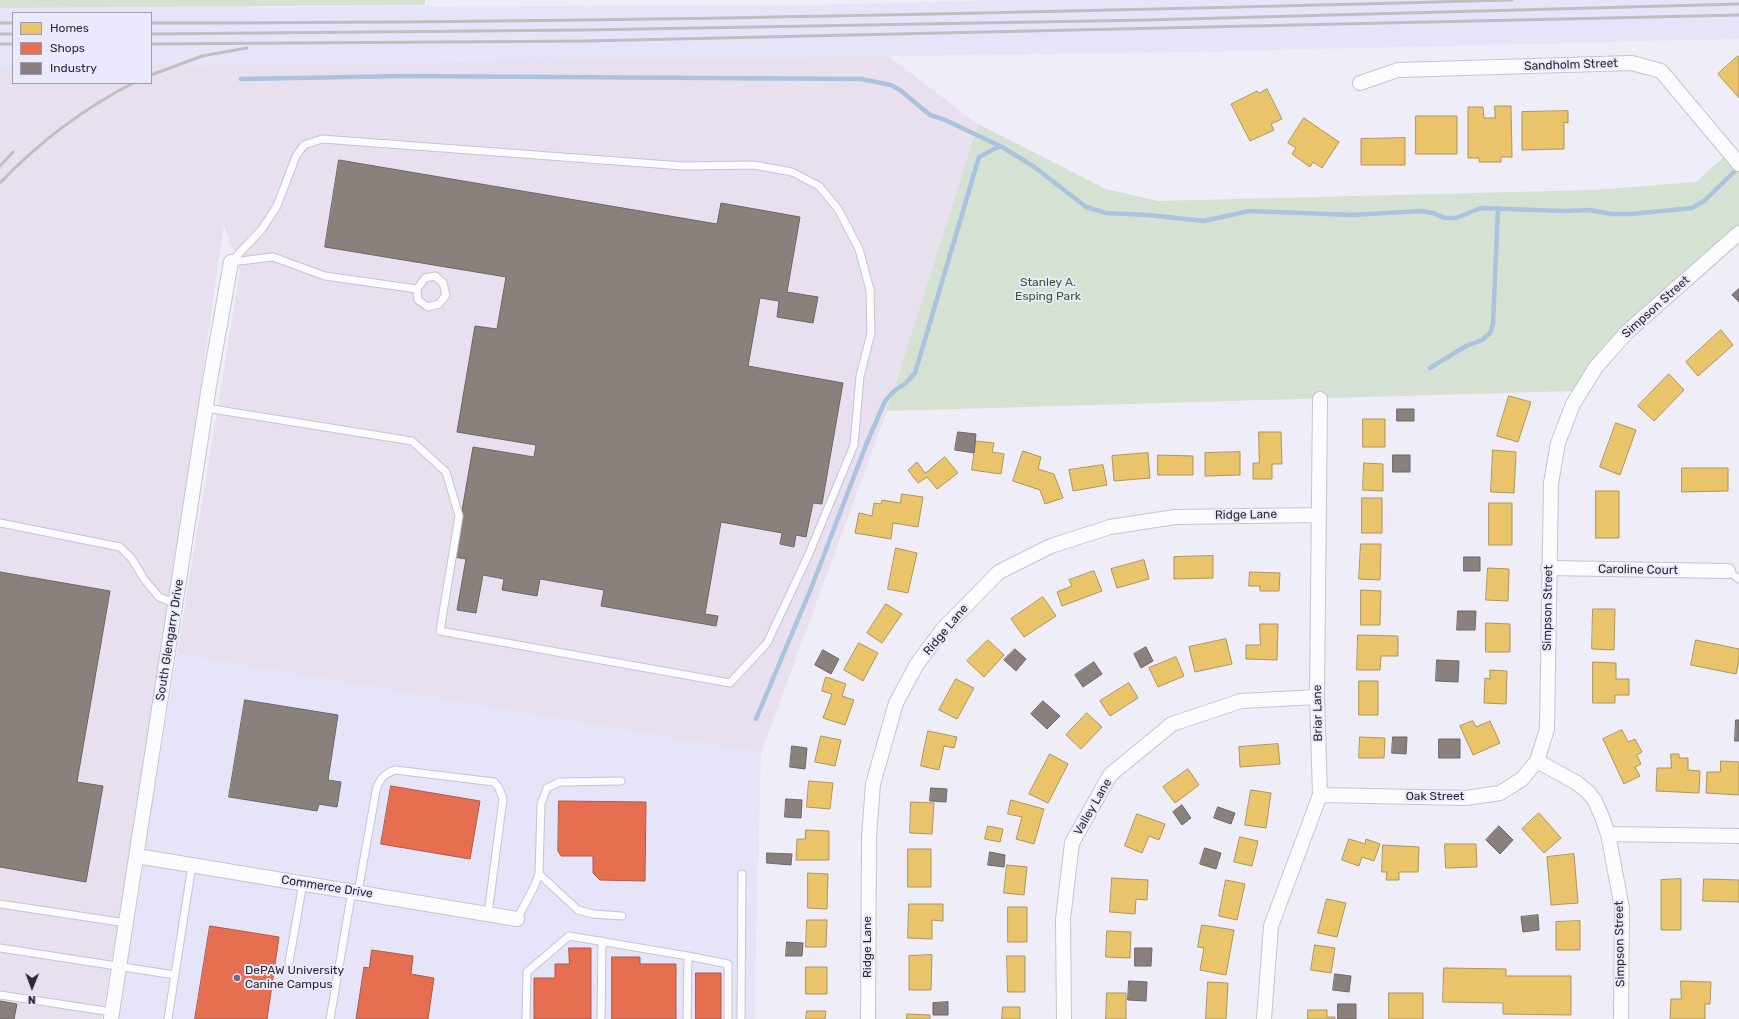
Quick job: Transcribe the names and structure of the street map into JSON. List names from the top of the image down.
{
  "streets": {
    "street": [
      "Sandholm Street",
      "Simpson Street",
      "Ridge Lane",
      "Caroline Court",
      "South Glengarry Drive",
      "Briar Lane",
      "Oak Street",
      "Valley Lane",
      "Commerce Drive"
    ]
  },
  "crossings": [
    ["Simpson Street", "Caroline Court"],
    ["Simpson Street", "Oak Street"],
    ["Ridge Lane", "Briar Lane"],
    ["South Glengarry Drive", "Commerce Drive"],
    ["Briar Lane", "Oak Street"],
    ["Briar Lane", "Valley Lane"]
  ],
  "parks": ["Stanley A. Esping Park"],
  "places": ["DePAW University Canine Campus"],
  "legend": ["Homes", "Shops", "Industry"],
  "north": "bottom"
}
